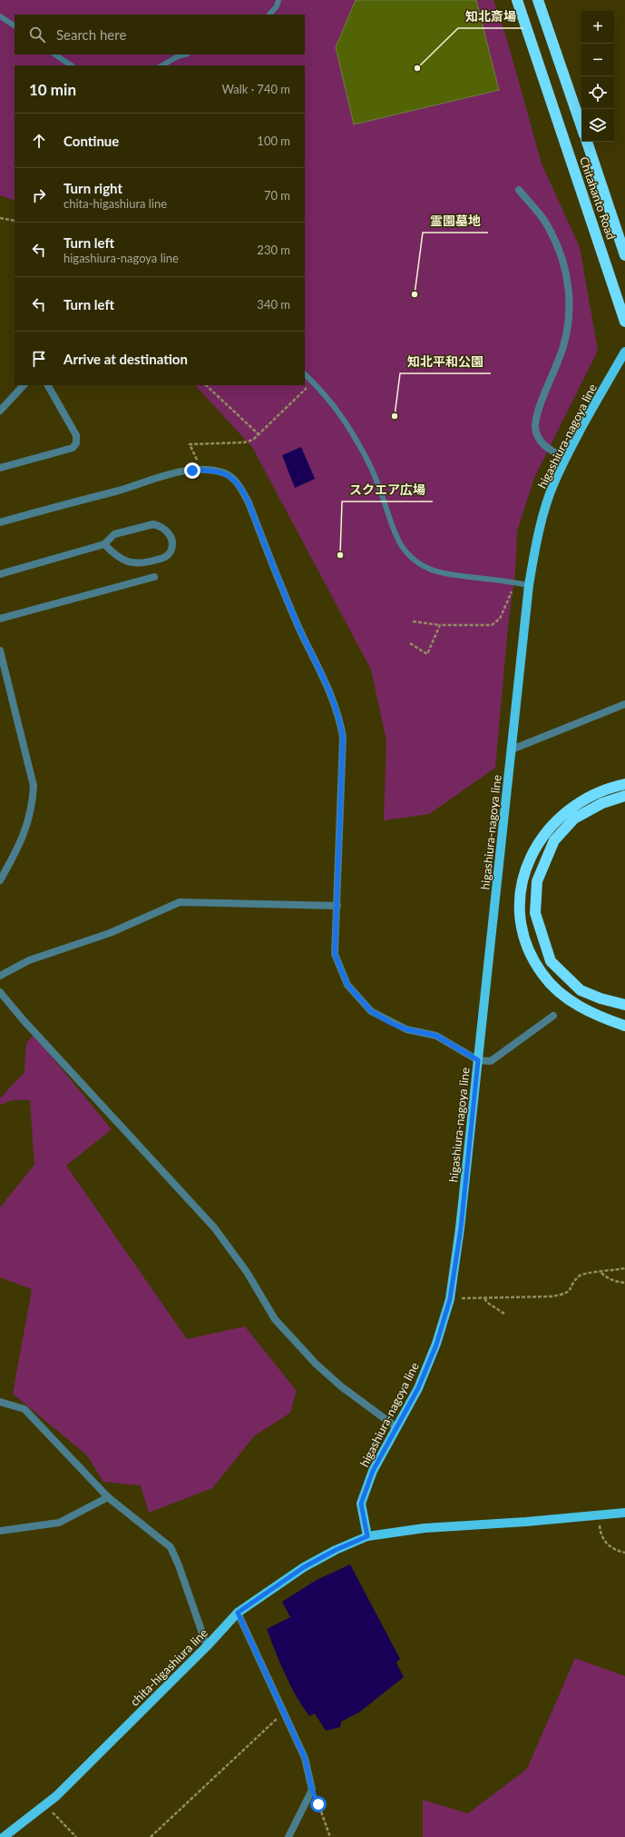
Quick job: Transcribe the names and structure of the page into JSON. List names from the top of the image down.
{
  "streets": {
    "highway": ["Chitahanto Road"],
    "main road": ["higashiura-nagoya line", "chita-higashiura line"]
  },
  "crossings": [
    ["higashiura-nagoya line", "chita-higashiura line"]
  ],
  "places": [
    "知北斎場",
    "霊園墓地",
    "知北平和公園",
    "スクエア広場"
  ],
  "page": {
    "map_buttons": ["+", "−"],
    "search": "Search here",
    "heading": ["10 min", "Walk · 740 m"],
    "list": [
      ["Continue", "100 m"],
      ["Turn right", "chita-higashiura line", "70 m"],
      ["Turn left", "higashiura-nagoya line", "230 m"],
      ["Turn left", "340 m"],
      "Arrive at destination"
    ]
  }
}
